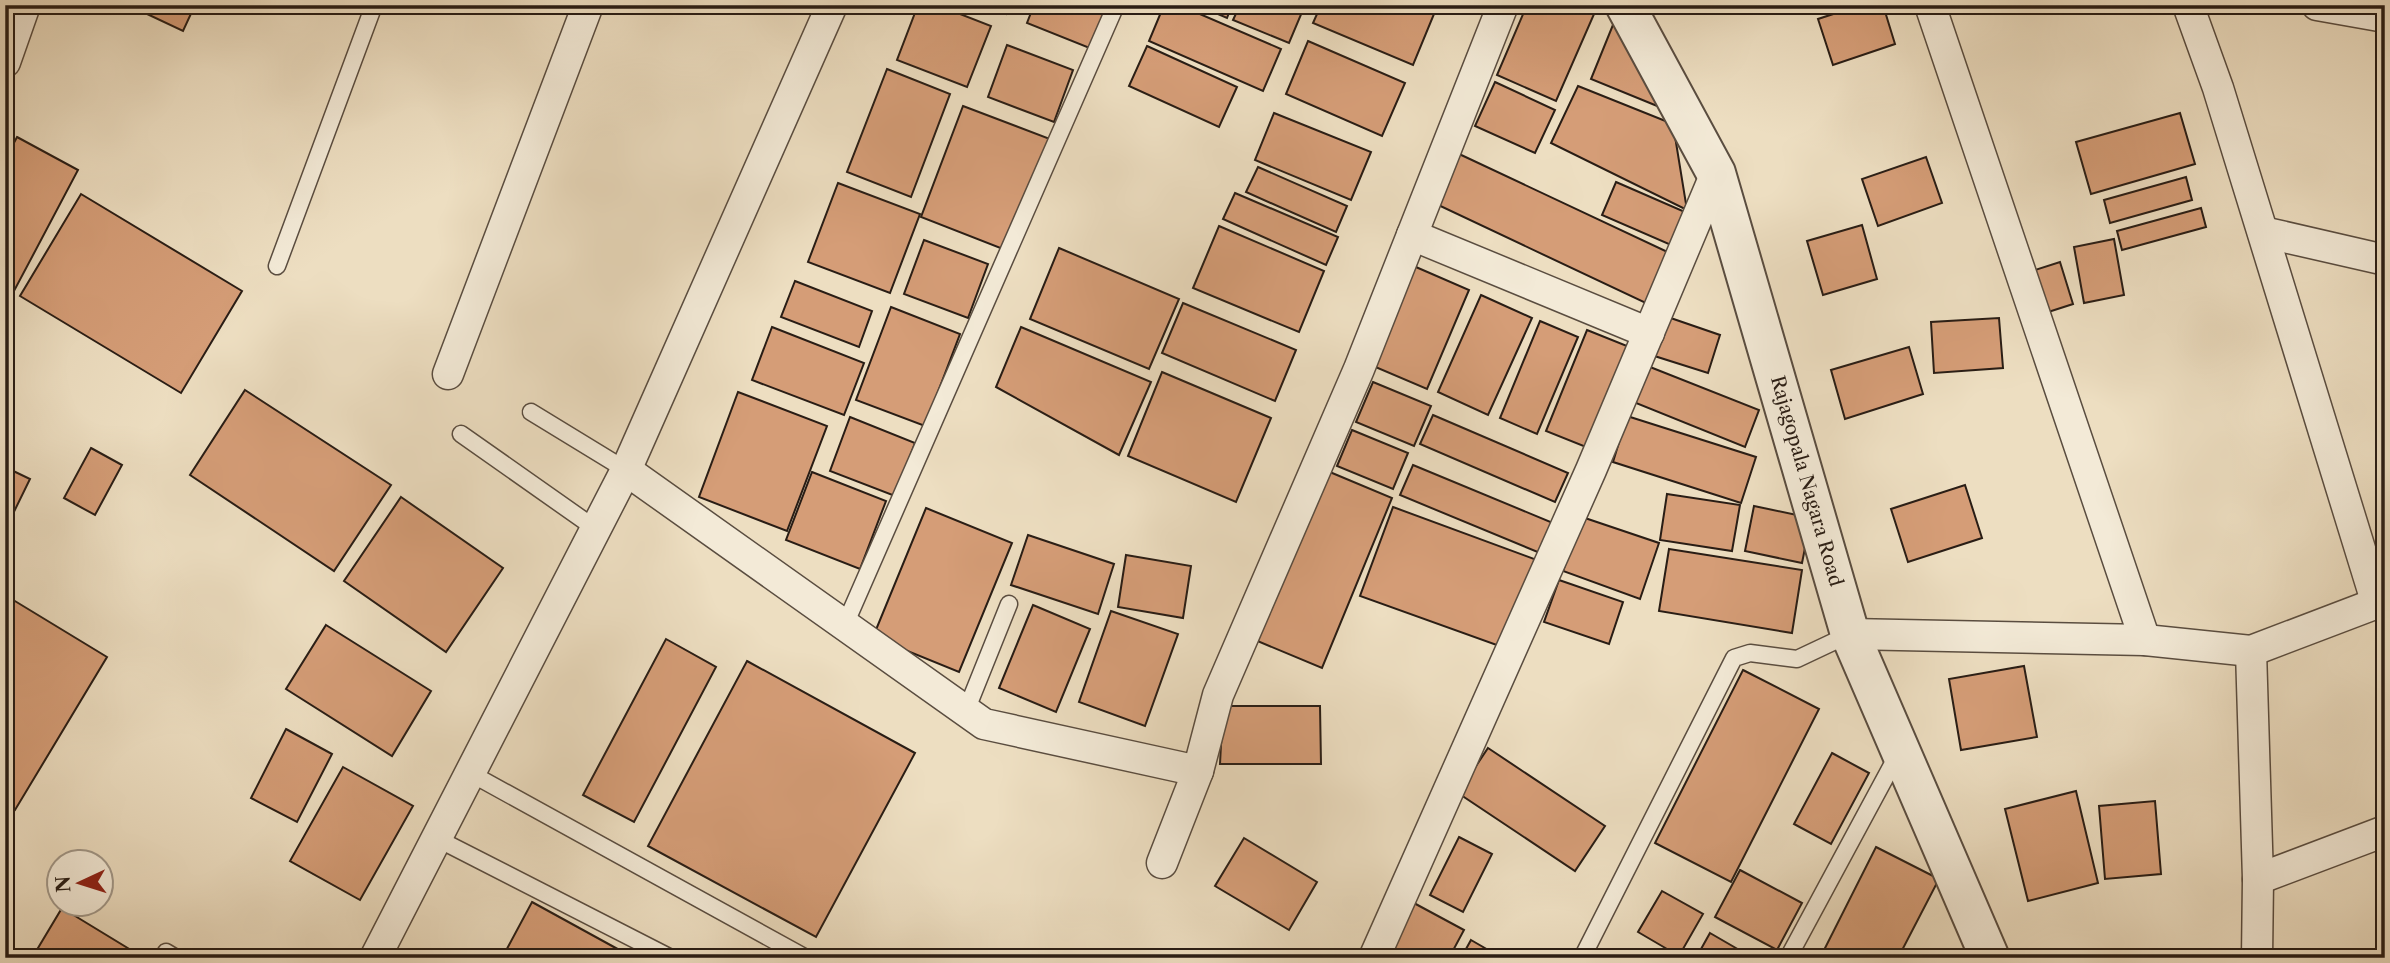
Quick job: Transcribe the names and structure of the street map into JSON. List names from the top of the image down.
{
  "streets": {
    "street": ["Rajagopala Nagara Road"]
  },
  "north": "left"
}
